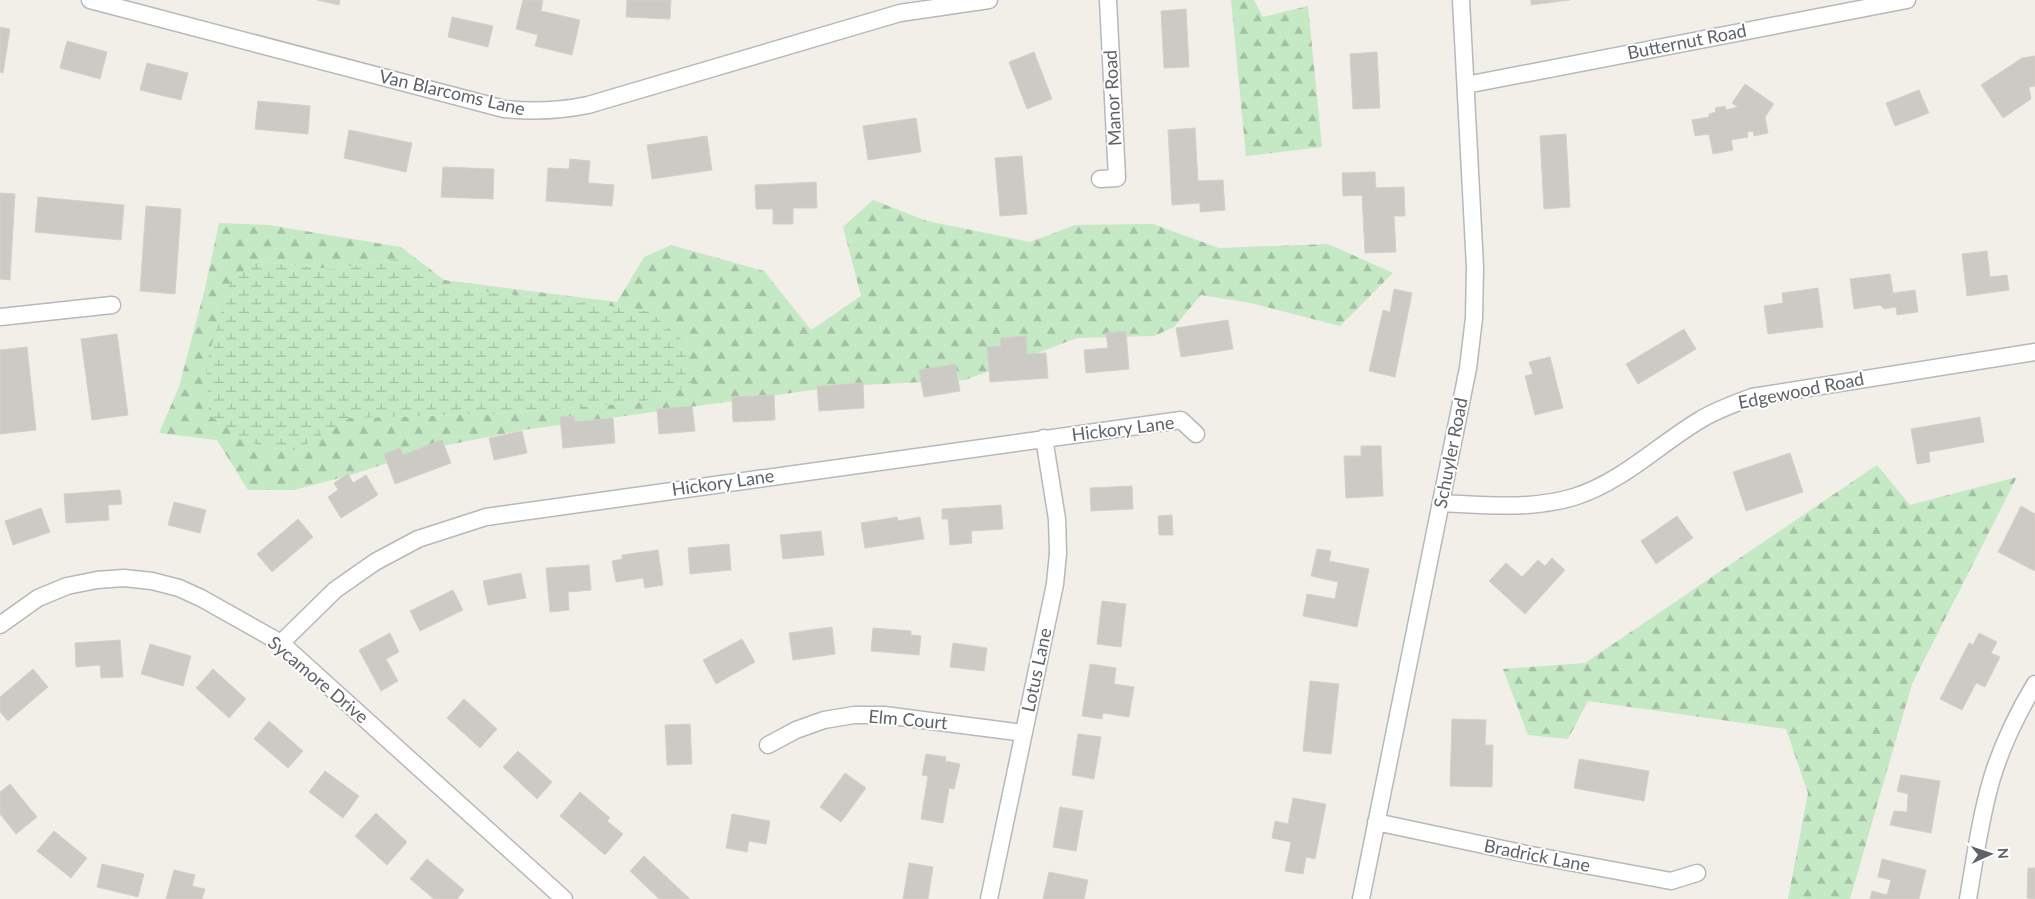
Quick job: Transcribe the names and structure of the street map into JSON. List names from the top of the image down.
{
  "streets": {
    "street": [
      "Butternut Road",
      "Van Blarcoms Lane",
      "Manor Road",
      "Edgewood Road",
      "Hickory Lane",
      "Schuyler Road",
      "Lotus Lane",
      "Sycamore Drive",
      "Elm Court",
      "Bradrick Lane"
    ]
  },
  "crossings": [
    ["Butternut Road", "Schuyler Road"],
    ["Edgewood Road", "Schuyler Road"],
    ["Hickory Lane", "Lotus Lane"],
    ["Hickory Lane", "Sycamore Drive"],
    ["Schuyler Road", "Bradrick Lane"],
    ["Lotus Lane", "Elm Court"]
  ],
  "north": "right"
}
